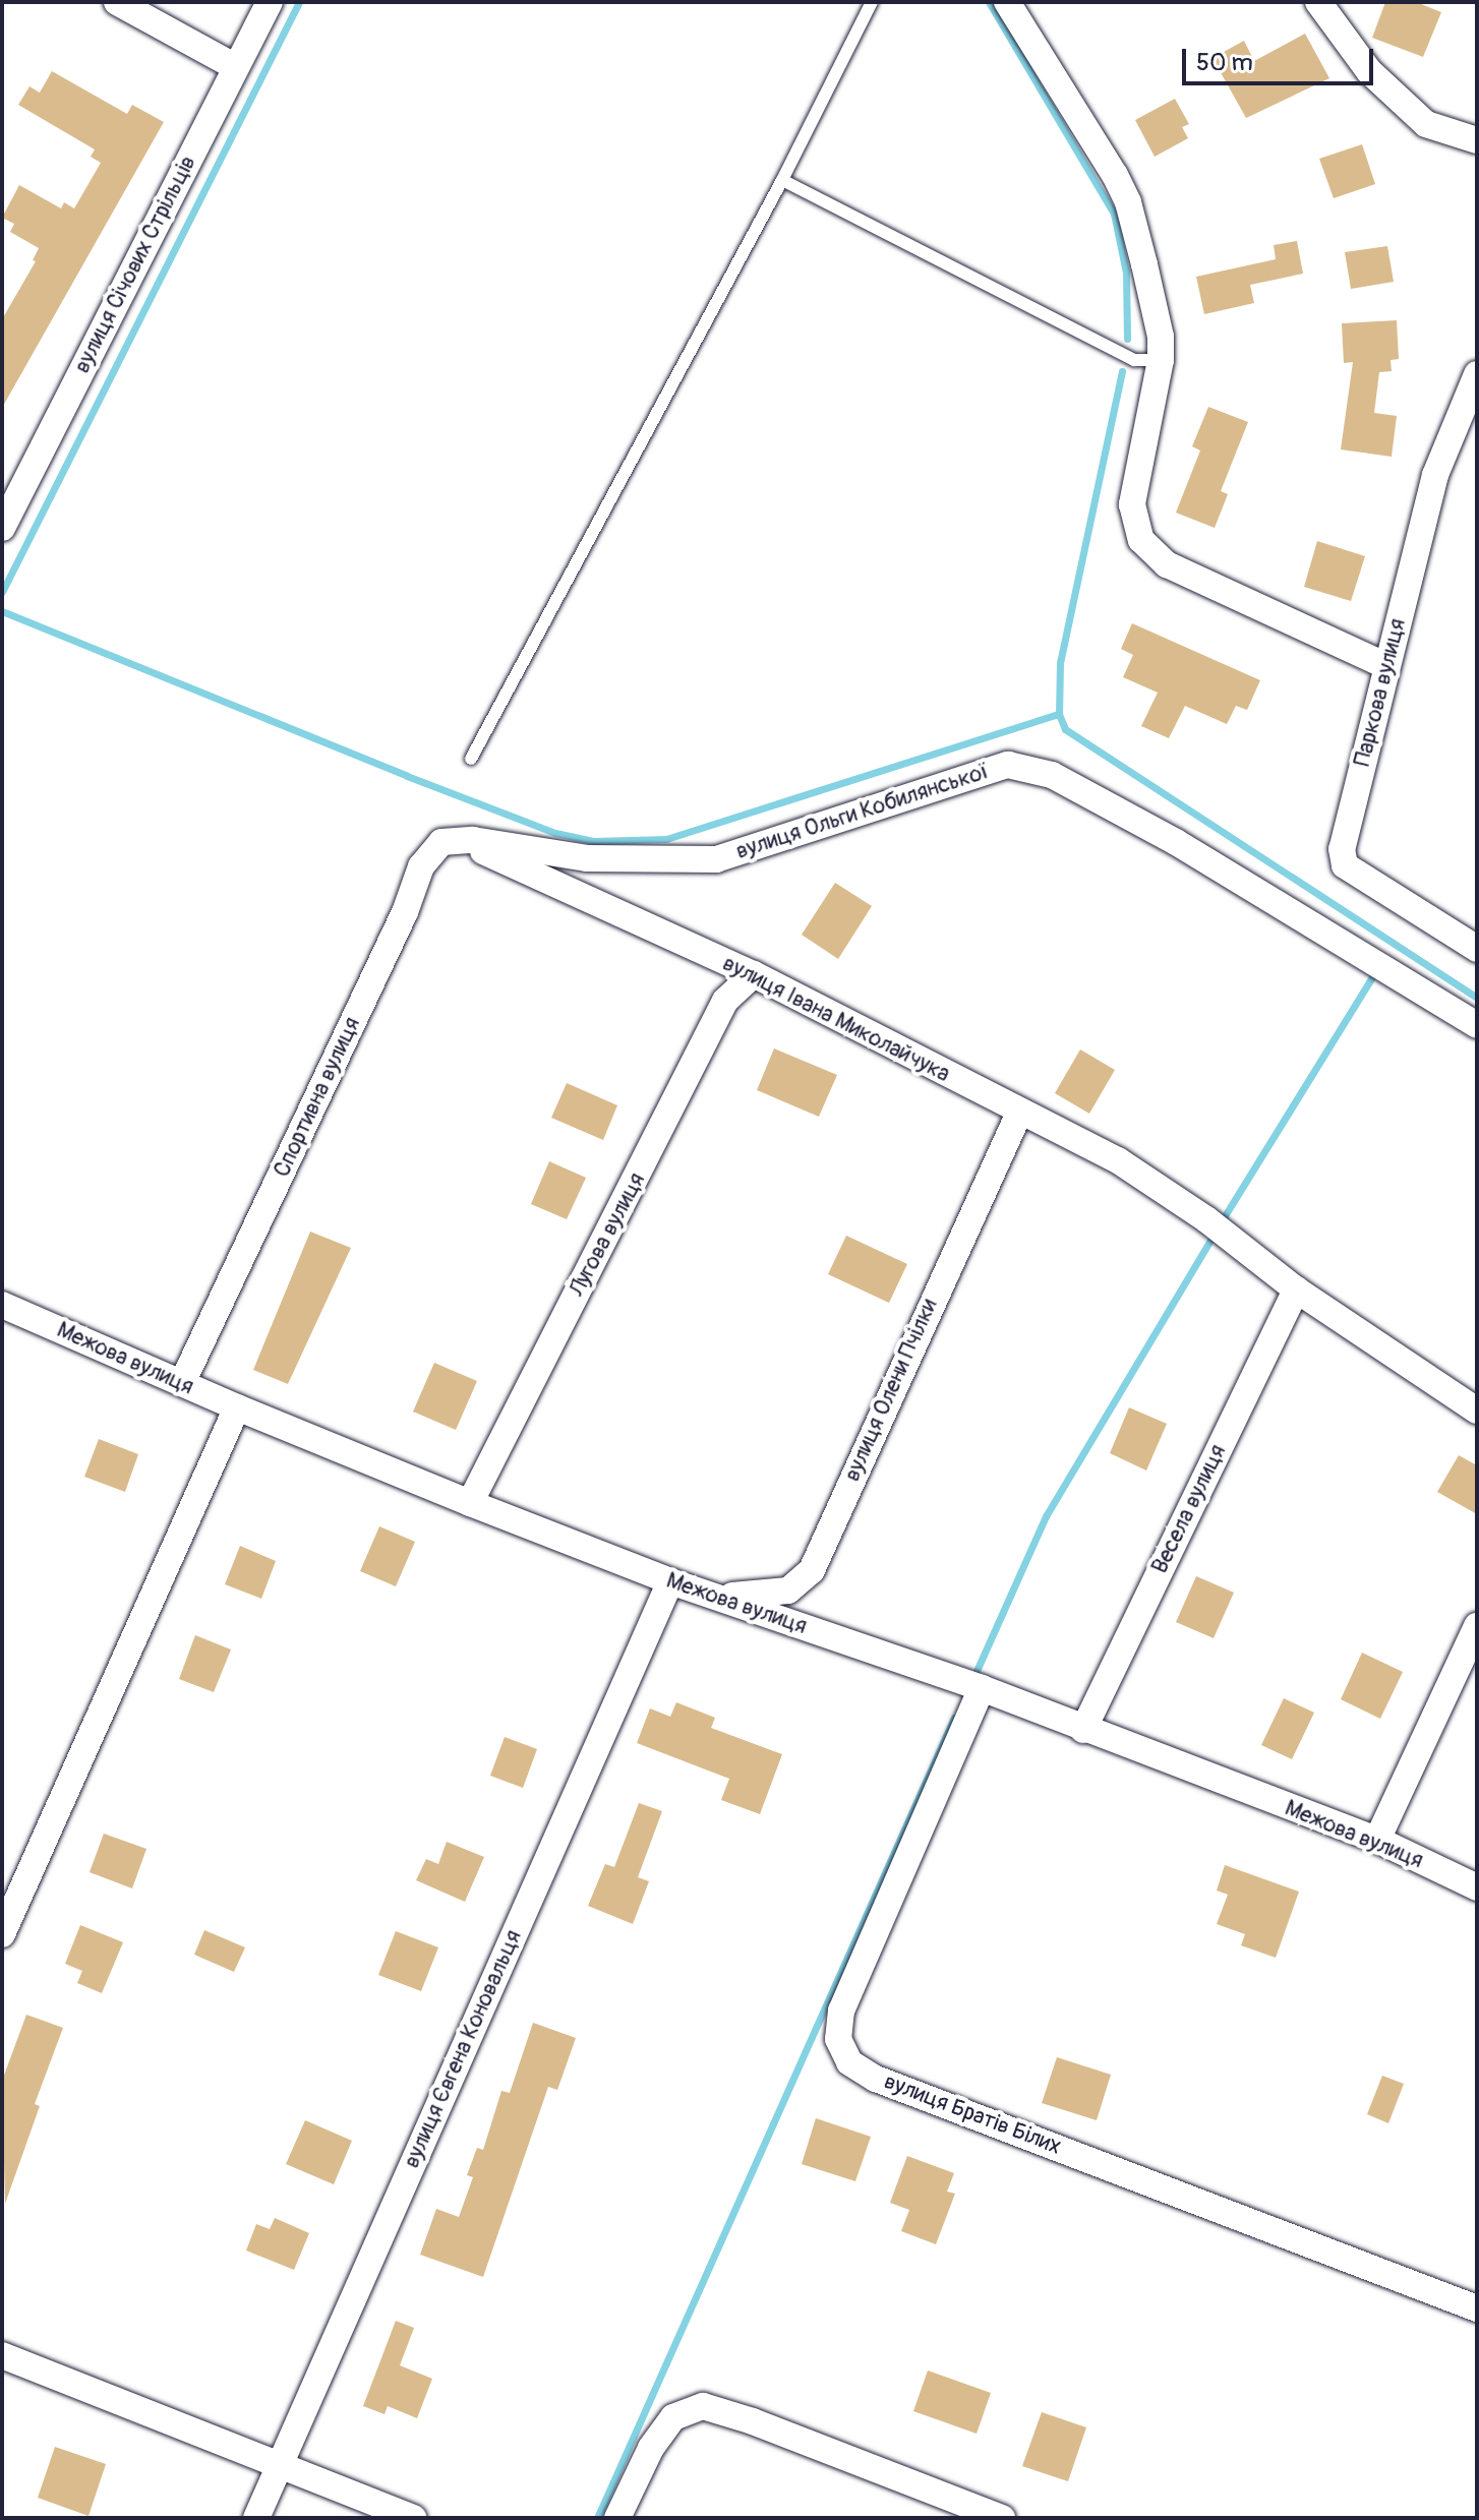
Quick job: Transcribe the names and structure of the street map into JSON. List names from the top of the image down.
{
  "streets": {
    "street": [
      "вулиця Січових Стрільців",
      "Паркова вулиця",
      "вулиця Ольги Кобилянської",
      "вулиця Івана Миколайчука",
      "Спортивна вулиця",
      "Лугова вулиця",
      "Межова вулиця",
      "вулиця Олени Пчілки",
      "Весела вулиця",
      "вулиця Євгена Коновальця",
      "вулиця Братів Білих"
    ]
  },
  "crossings": [
    ["вулиця Ольги Кобилянської", "вулиця Івана Миколайчука"],
    ["вулиця Ольги Кобилянської", "Спортивна вулиця"],
    ["вулиця Івана Миколайчука", "Спортивна вулиця"],
    ["вулиця Івана Миколайчука", "Лугова вулиця"],
    ["вулиця Івана Миколайчука", "вулиця Олени Пчілки"],
    ["вулиця Івана Миколайчука", "Весела вулиця"],
    ["Спортивна вулиця", "Межова вулиця"],
    ["Лугова вулиця", "Межова вулиця"],
    ["Межова вулиця", "вулиця Олени Пчілки"],
    ["Межова вулиця", "Весела вулиця"],
    ["Межова вулиця", "вулиця Євгена Коновальця"],
    ["Межова вулиця", "вулиця Братів Білих"]
  ],
  "scale_bar": "50 m"
}
